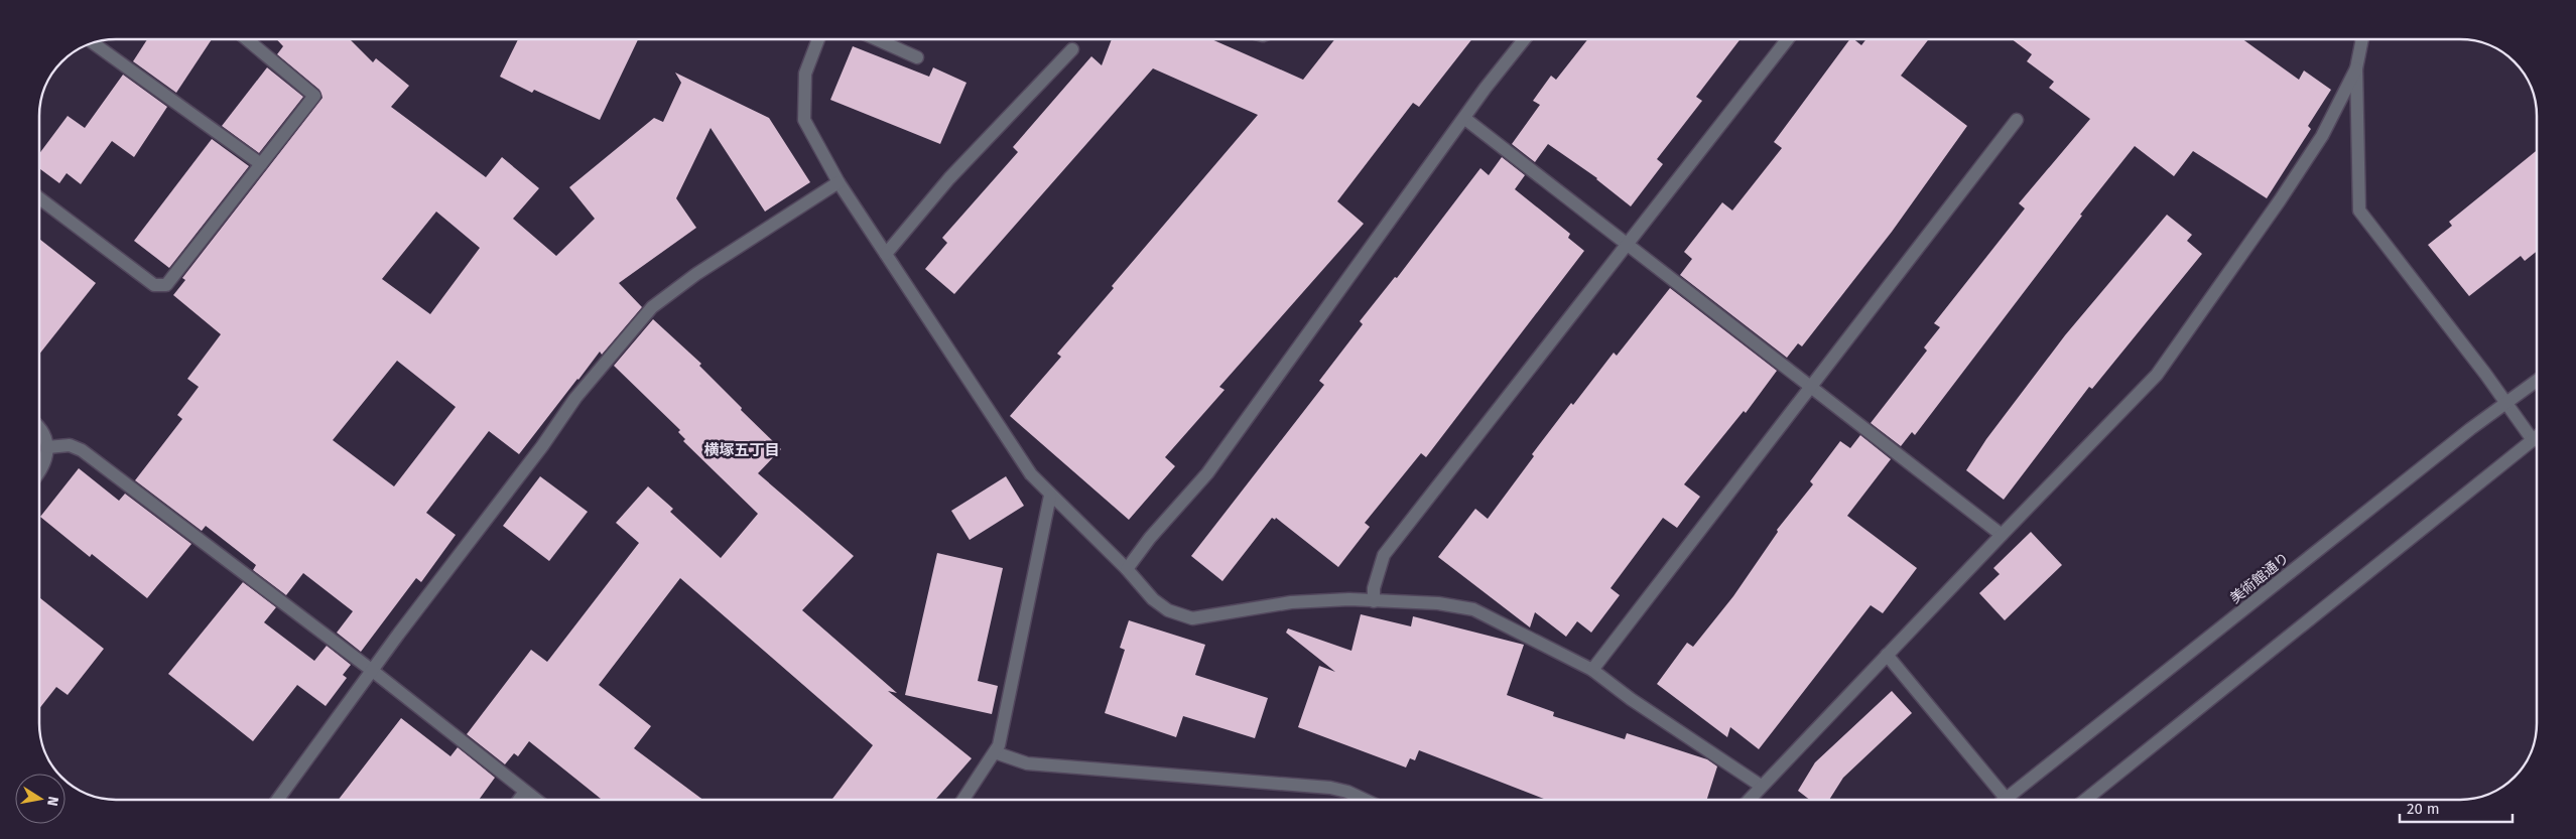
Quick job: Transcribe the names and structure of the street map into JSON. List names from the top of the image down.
{
  "streets": {
    "street": ["美術館通り"]
  },
  "districts": ["横塚五丁目"],
  "scale_bar": "20 m",
  "north": "right"
}
